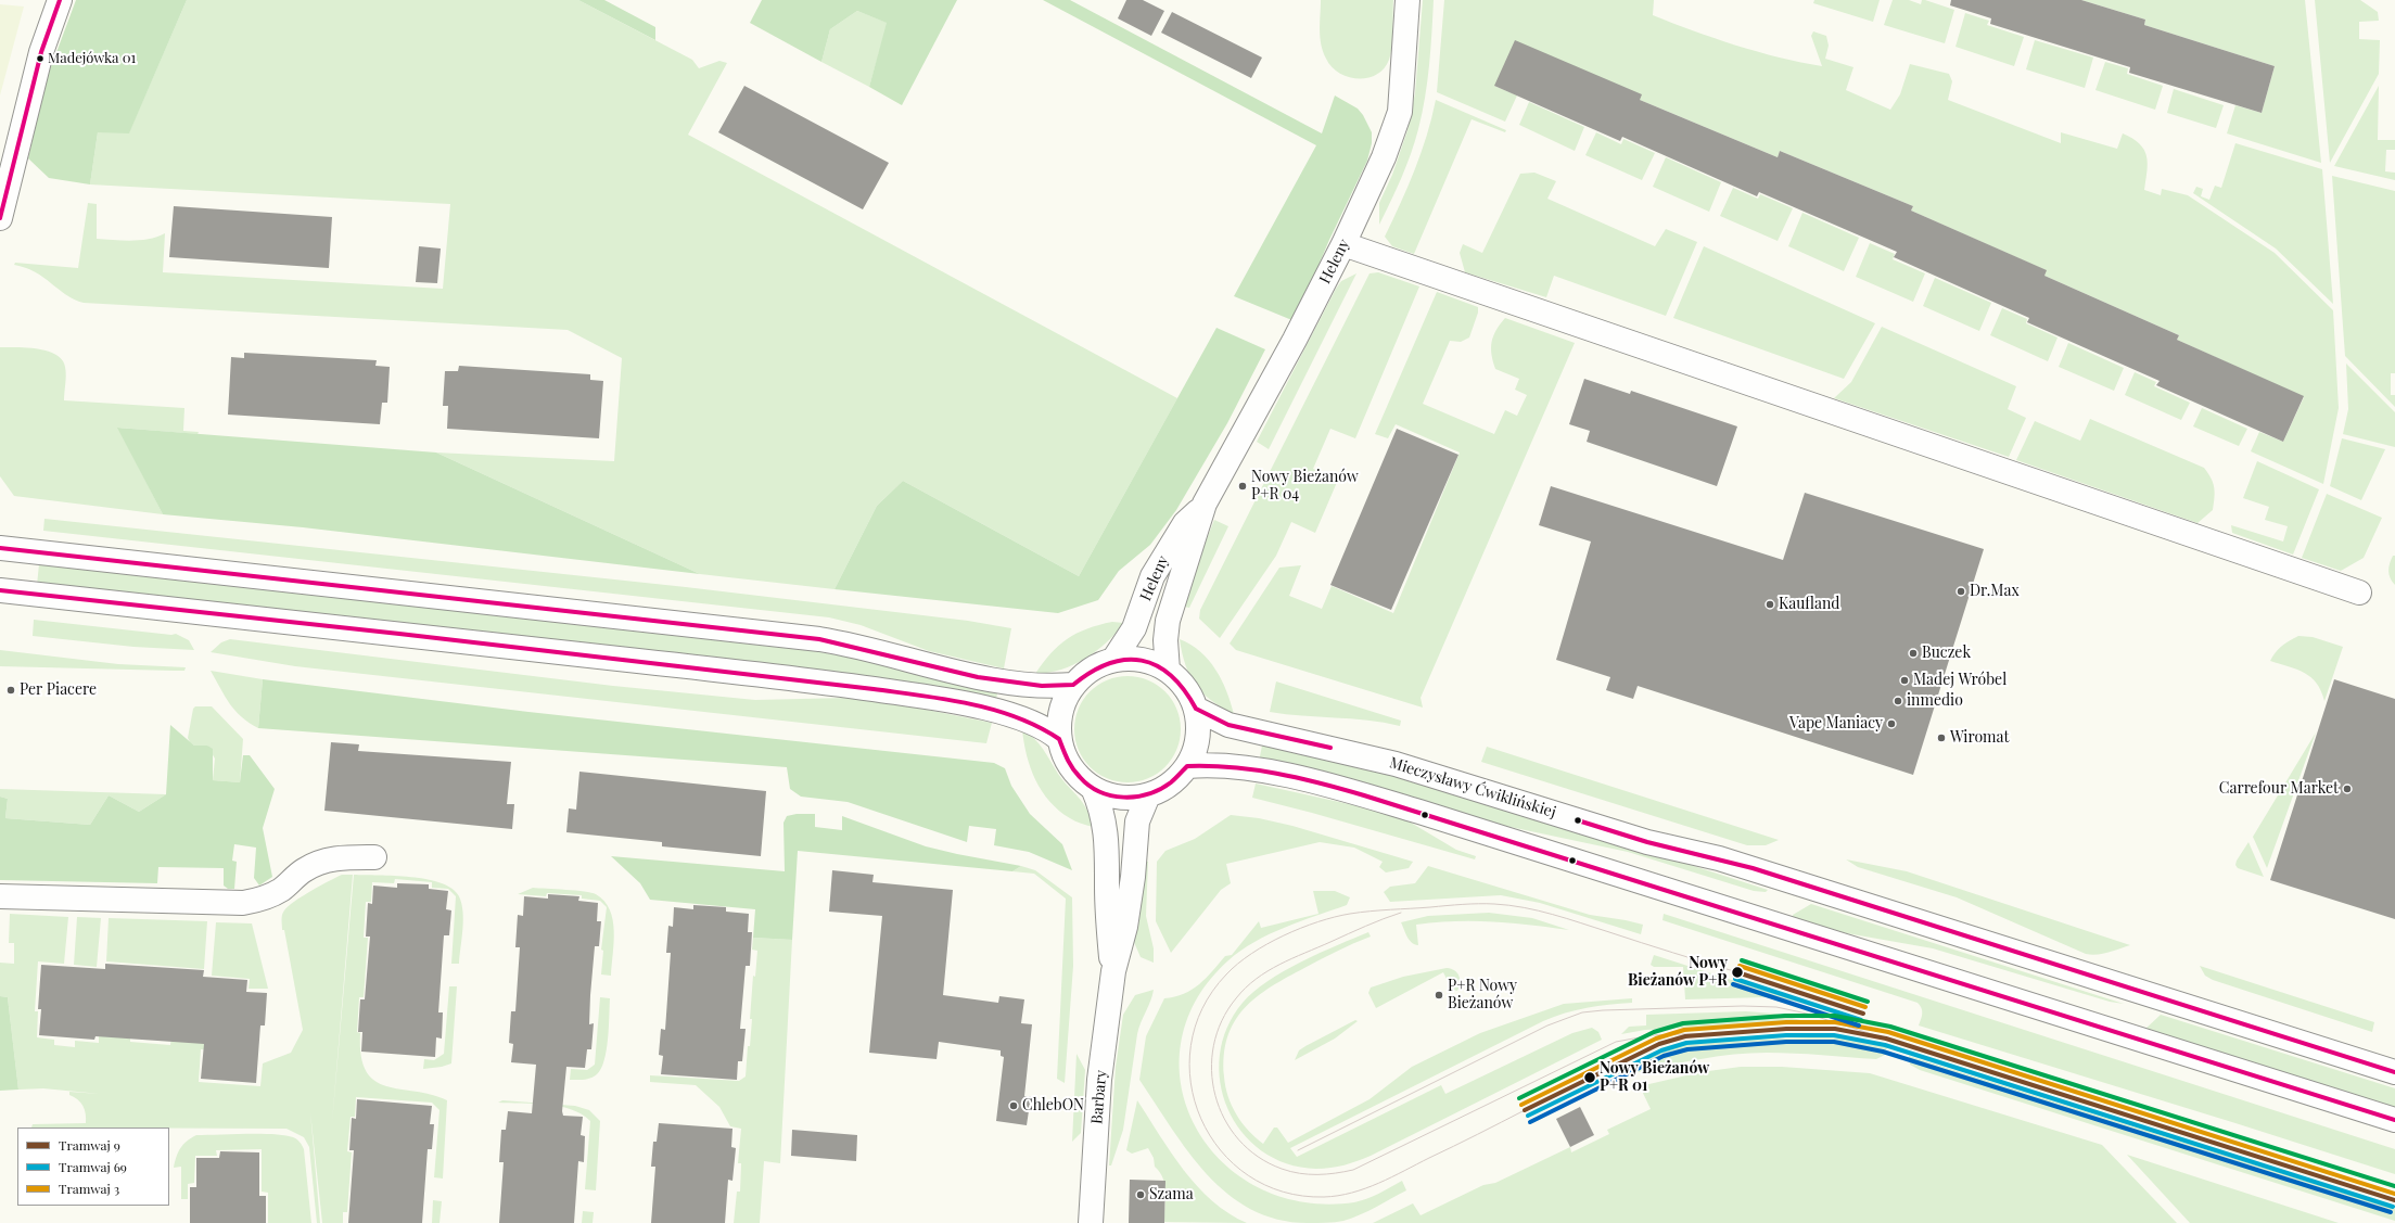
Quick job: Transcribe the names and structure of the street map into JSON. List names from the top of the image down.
{
  "streets": {
    "street": ["Heleny", "Mieczysławy Ćwiklińskiej", "Barbary"]
  },
  "crossings": [
    ["Heleny", "Mieczysławy Ćwiklińskiej"],
    ["Heleny", "Barbary"],
    ["Mieczysławy Ćwiklińskiej", "Barbary"]
  ],
  "places": [
    "Madejówka 01",
    "Nowy Bieżanów P+R 04",
    "Dr.Max",
    "Kaufland",
    "Buczek",
    "Madej Wróbel",
    "Per Piacere",
    "inmedio",
    "Vape Maniacy",
    "Wiromat",
    "Carrefour Market",
    "Nowy Bieżanów P+R",
    "P+R Nowy Bieżanów",
    "Nowy Bieżanów P+R 01",
    "ChlebON",
    "Szama"
  ],
  "lines": ["tram line 3", "tram line 9", "tram line 69"],
  "legend": ["Tramwaj 9", "Tramwaj 69", "Tramwaj 3"]
}
